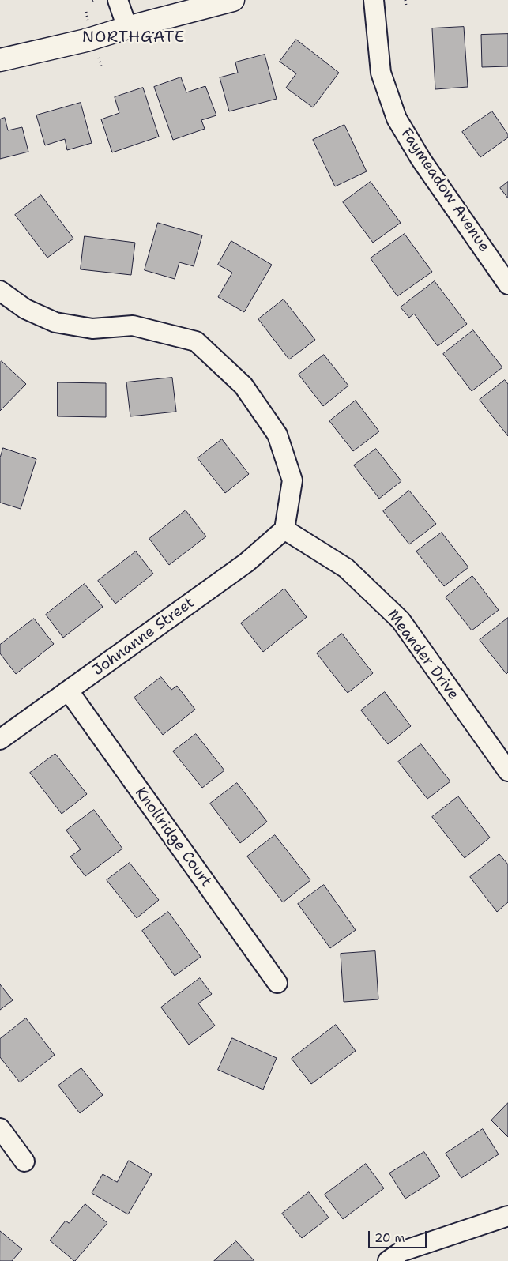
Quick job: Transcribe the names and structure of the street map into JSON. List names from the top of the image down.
{
  "streets": {
    "street": [
      "Faymeadow Avenue",
      "Johnanne Street",
      "Meander Drive",
      "Knollridge Court"
    ]
  },
  "crossings": [
    ["Johnanne Street", "Meander Drive"],
    ["Johnanne Street", "Knollridge Court"]
  ],
  "districts": ["NORTHGATE"],
  "scale_bar": "20 m"
}
